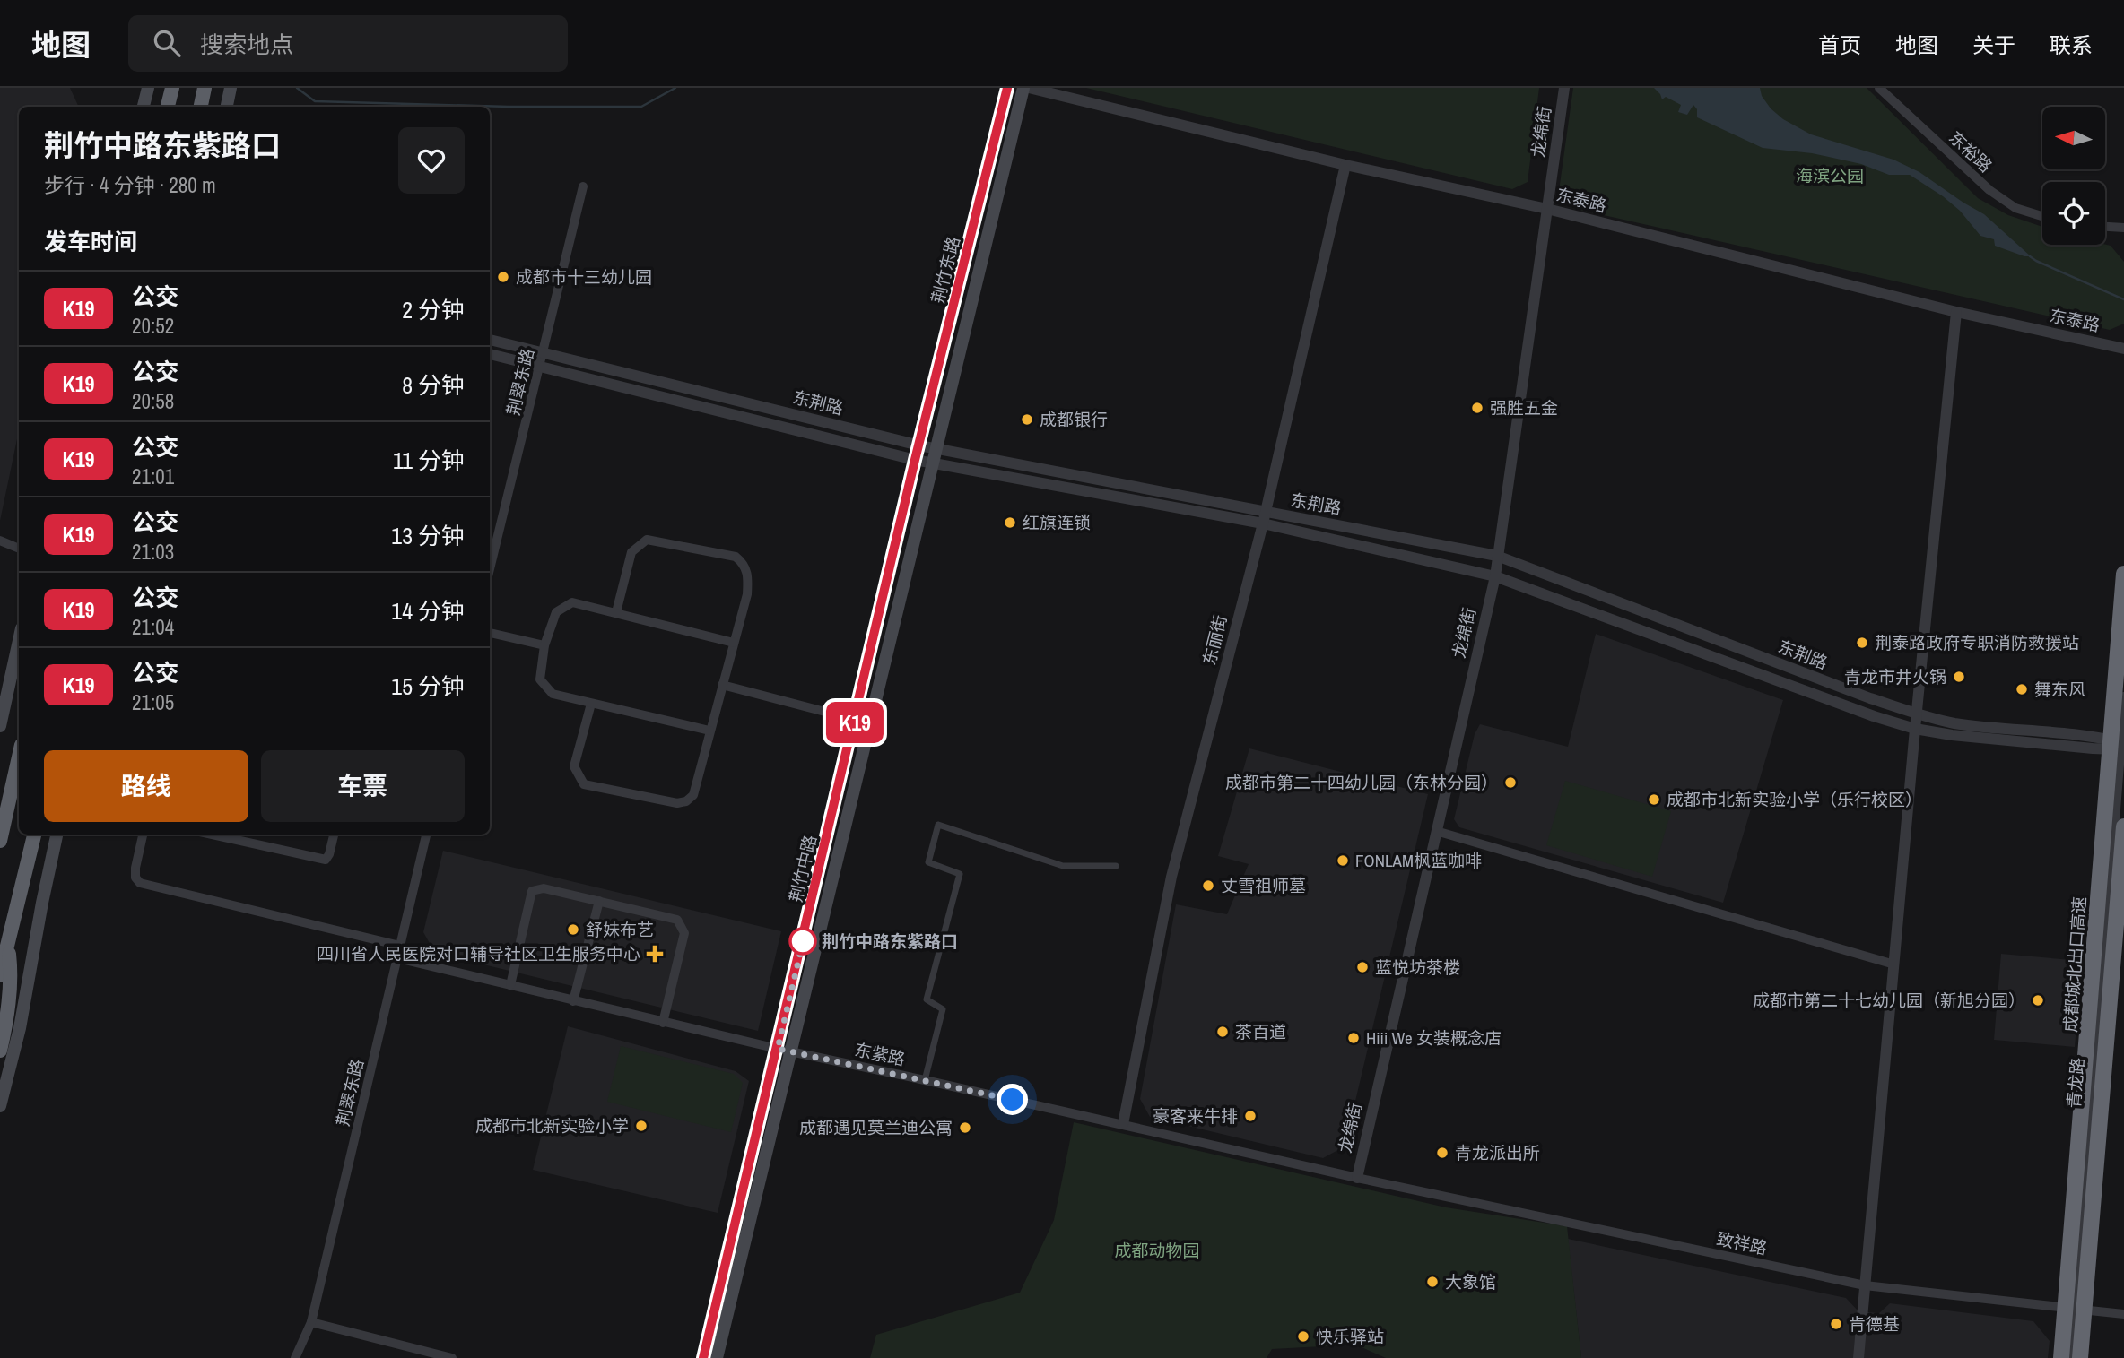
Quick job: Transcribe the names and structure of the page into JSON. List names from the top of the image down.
{
  "streets": {
    "highway": ["成都城北出口高速"],
    "main road": ["荆竹东路", "荆竹中路"],
    "street": [
      "龙绵街",
      "东裕路",
      "东泰路",
      "荆翠东路",
      "东荆路",
      "东丽街",
      "东紫路",
      "青龙路",
      "致祥路"
    ]
  },
  "crossings": [
    ["龙绵街", "东泰路"],
    ["龙绵街", "东荆路"],
    ["龙绵街", "东紫路"],
    ["龙绵街", "致祥路"],
    ["东泰路", "东丽街"],
    ["荆竹东路", "东荆路"],
    ["荆竹东路", "荆竹中路"],
    ["荆翠东路", "东荆路"],
    ["荆翠东路", "东紫路"],
    ["东荆路", "东丽街"],
    ["东荆路", "荆竹中路"],
    ["东荆路", "青龙路"],
    ["东丽街", "东紫路"],
    ["荆竹中路", "东紫路"],
    ["东紫路", "致祥路"],
    ["青龙路", "致祥路"]
  ],
  "parks": ["海滨公园", "成都动物园"],
  "places": {
    "other": [
      "成都市十三幼儿园",
      "强胜五金",
      "成都银行",
      "红旗连锁",
      "荆泰路政府专职消防救援站",
      "青龙市井火锅",
      "舞东风",
      "成都市第二十四幼儿园（东林分园）",
      "成都市北新实验小学（乐行校区）",
      "FONLAM枫蓝咖啡",
      "丈雪祖师墓",
      "舒妹布艺",
      "荆竹中路东紫路口",
      "蓝悦坊茶楼",
      "成都市第二十七幼儿园（新旭分园）",
      "茶百道",
      "Hiii We 女装概念店",
      "豪客来牛排",
      "成都市北新实验小学",
      "成都遇见莫兰迪公寓",
      "青龙派出所",
      "大象馆",
      "肯德基",
      "快乐驿站"
    ],
    "health": ["四川省人民医院对口辅导社区卫生服务中心"]
  },
  "lines": ["bus line K19"],
  "north": "left",
  "page": {
    "header": "地图",
    "search": "搜索地点",
    "nav": [
      "首页",
      "地图",
      "关于",
      "联系"
    ],
    "on_map": "K19",
    "heading": [
      ["荆竹中路东紫路口", "步行 · 4 分钟 · 280 m"],
      "发车时间"
    ],
    "list": [
      {
        "mark": "K19",
        "name": "公交",
        "note": "20:52",
        "value": "2 分钟"
      },
      {
        "mark": "K19",
        "name": "公交",
        "note": "20:58",
        "value": "8 分钟"
      },
      {
        "mark": "K19",
        "name": "公交",
        "note": "21:01",
        "value": "11 分钟"
      },
      {
        "mark": "K19",
        "name": "公交",
        "note": "21:03",
        "value": "13 分钟"
      },
      {
        "mark": "K19",
        "name": "公交",
        "note": "21:04",
        "value": "14 分钟"
      },
      {
        "mark": "K19",
        "name": "公交",
        "note": "21:05",
        "value": "15 分钟"
      }
    ],
    "buttons": ["路线", "车票"]
  }
}
